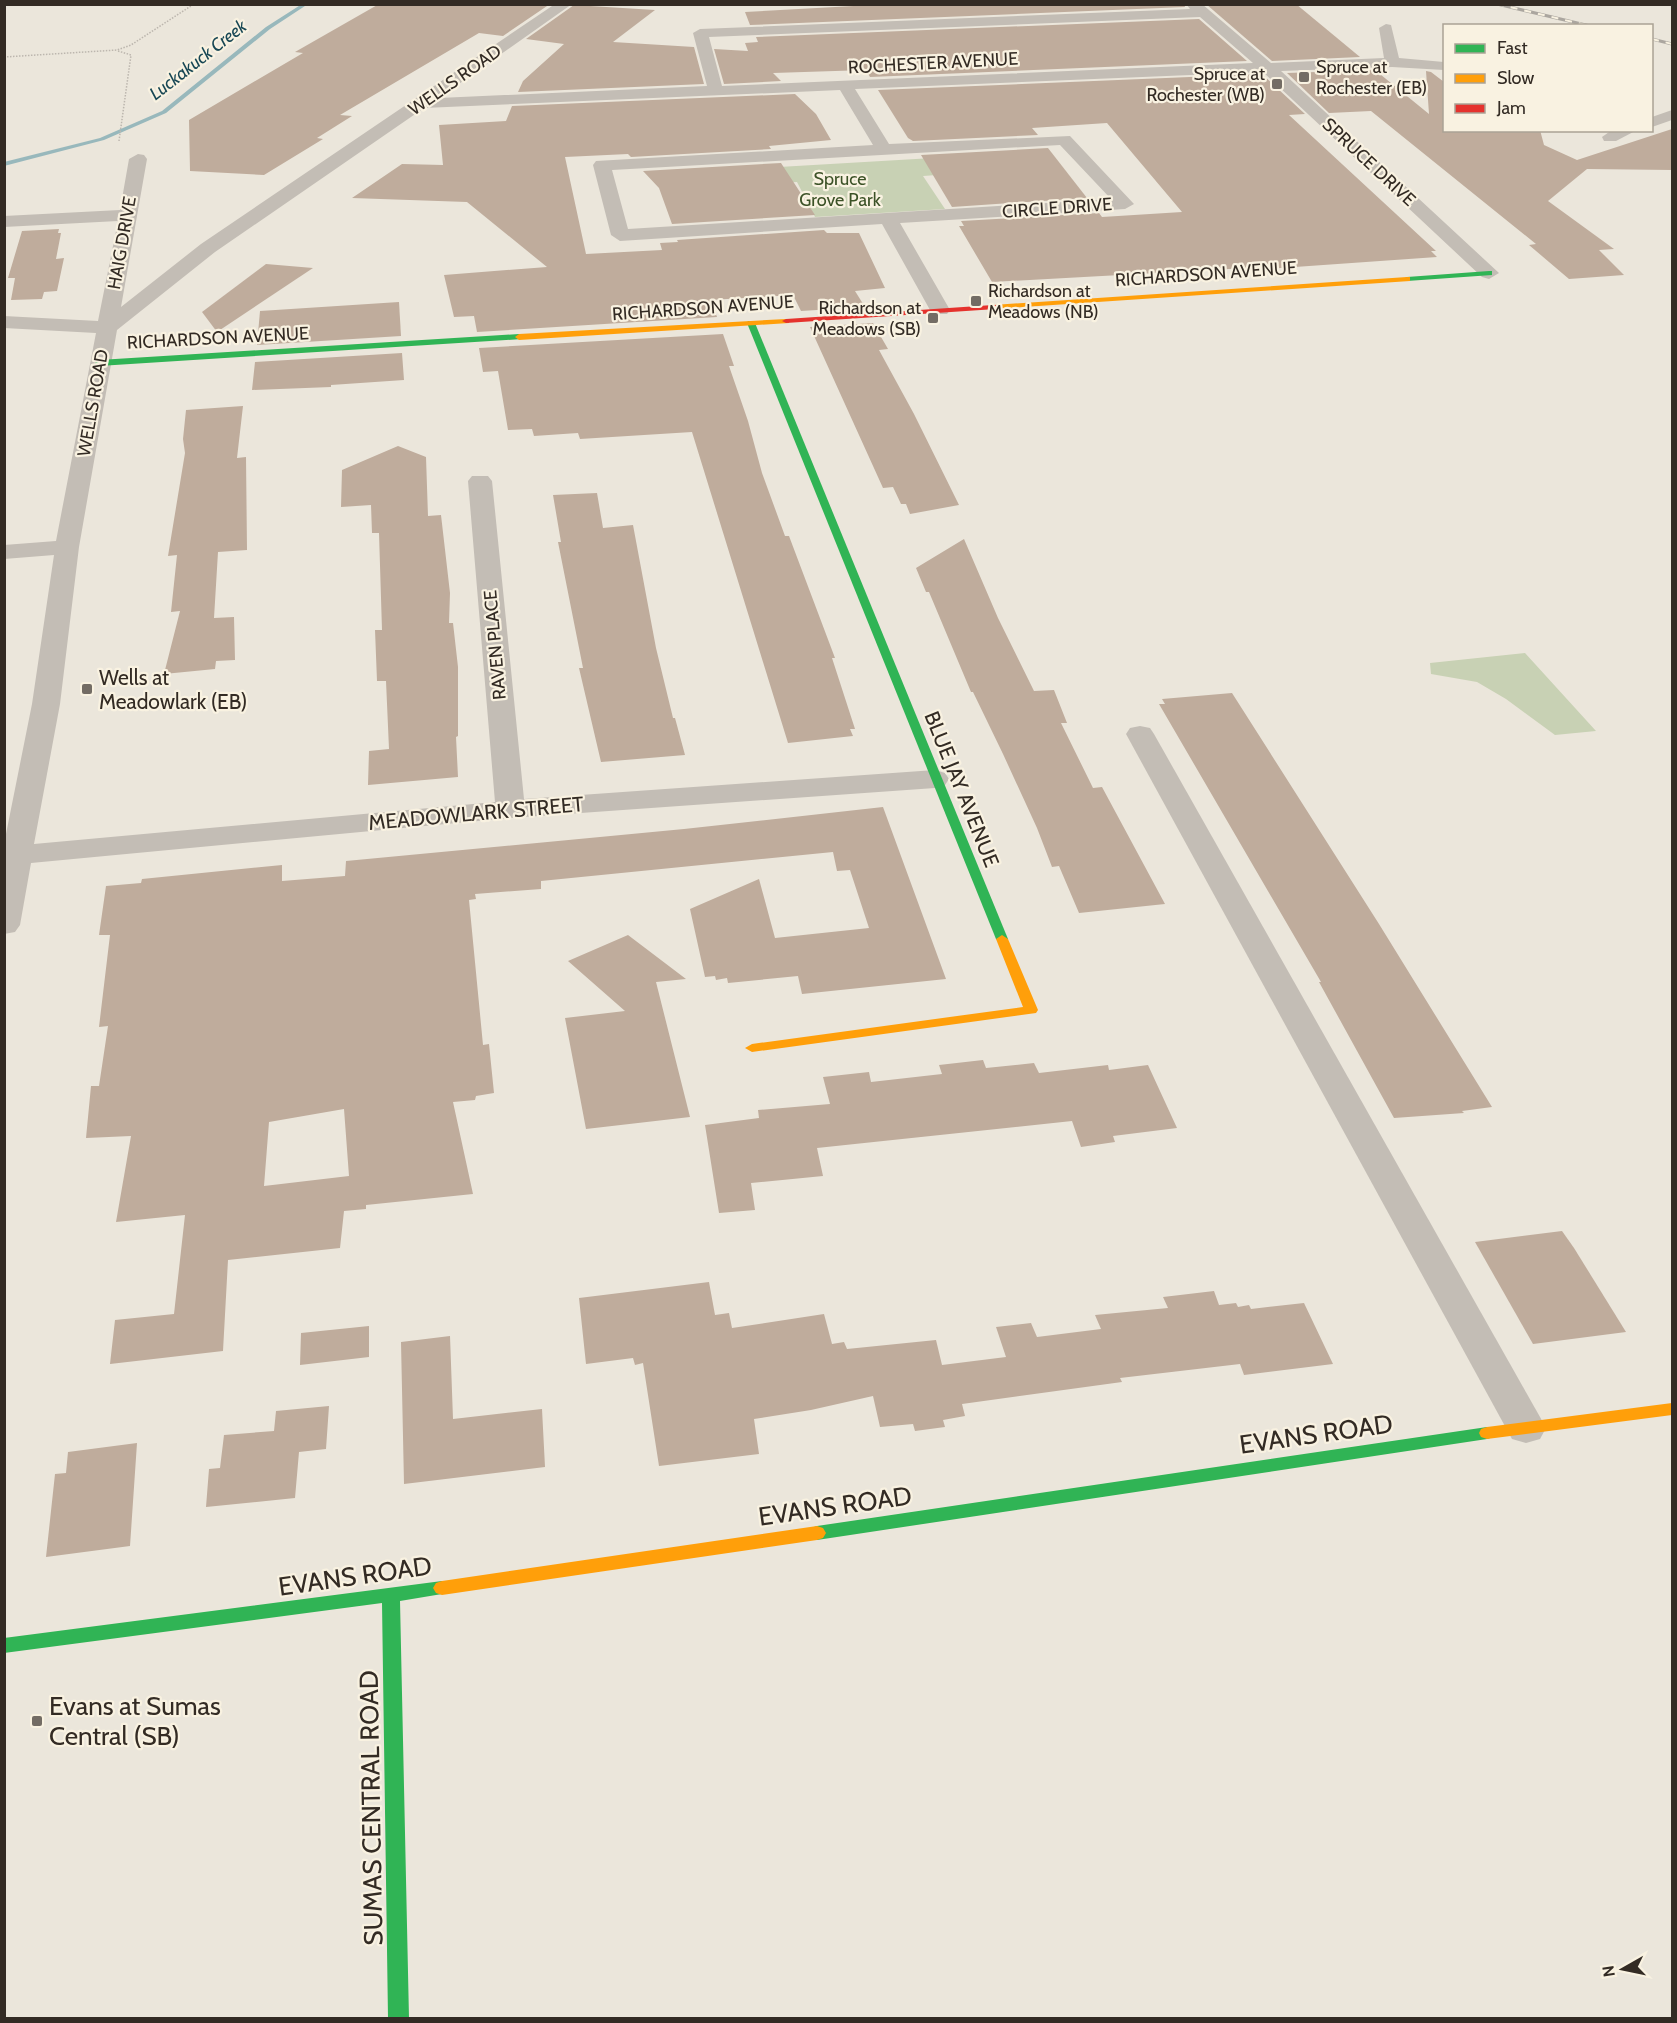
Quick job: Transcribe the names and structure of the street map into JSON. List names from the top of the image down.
{
  "streets": {
    "street": [
      "ROCHESTER AVENUE",
      "WELLS ROAD",
      "SPRUCE DRIVE",
      "CIRCLE DRIVE",
      "HAIG DRIVE",
      "RICHARDSON AVENUE",
      "RAVEN PLACE",
      "BLUE JAY AVENUE",
      "MEADOWLARK STREET",
      "EVANS ROAD",
      "SUMAS CENTRAL ROAD"
    ]
  },
  "crossings": [
    ["ROCHESTER AVENUE", "WELLS ROAD"],
    ["ROCHESTER AVENUE", "SPRUCE DRIVE"],
    ["WELLS ROAD", "HAIG DRIVE"],
    ["WELLS ROAD", "RICHARDSON AVENUE"],
    ["WELLS ROAD", "MEADOWLARK STREET"],
    ["SPRUCE DRIVE", "RICHARDSON AVENUE"],
    ["RICHARDSON AVENUE", "BLUE JAY AVENUE"],
    ["RAVEN PLACE", "MEADOWLARK STREET"],
    ["BLUE JAY AVENUE", "MEADOWLARK STREET"],
    ["EVANS ROAD", "SUMAS CENTRAL ROAD"]
  ],
  "water": ["Luckakuck Creek"],
  "parks": ["Spruce Grove Park"],
  "places": {
    "transit": [
      "Spruce at Rochester (EB)",
      "Spruce at Rochester (WB)",
      "Richardson at Meadows (NB)",
      "Richardson at Meadows (SB)",
      "Wells at Meadowlark (EB)",
      "Evans at Sumas Central (SB)"
    ]
  },
  "legend": ["Fast", "Slow", "Jam"],
  "north": "left"
}
